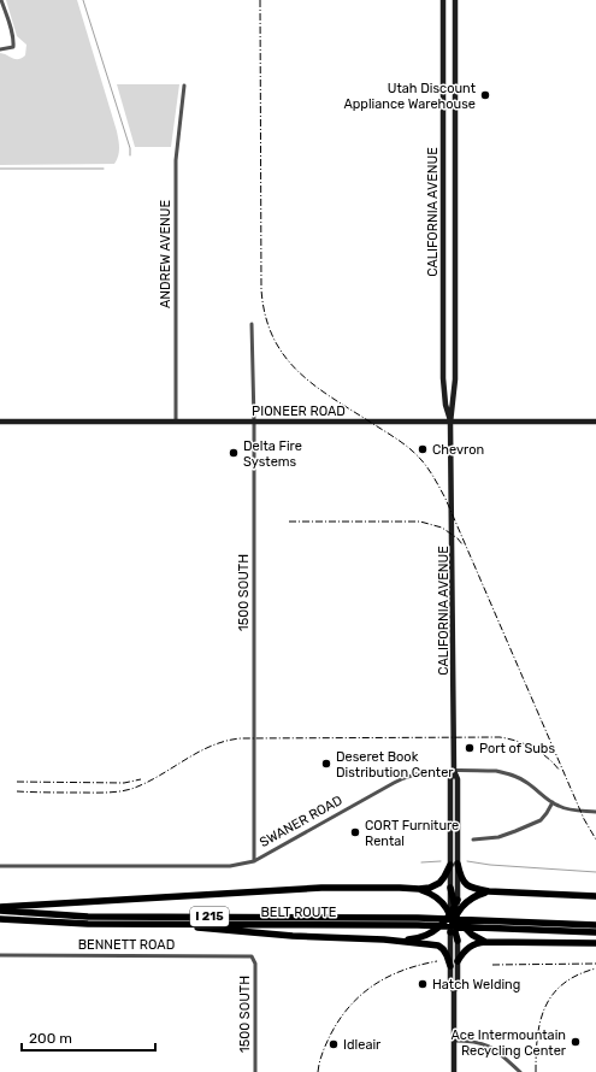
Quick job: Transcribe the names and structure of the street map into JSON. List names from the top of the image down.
{
  "streets": {
    "highway": ["BELT ROUTE", "I 215"],
    "main road": ["CALIFORNIA AVENUE", "PIONEER ROAD"],
    "street": [
      "ANDREW AVENUE",
      "1500 SOUTH",
      "SWANER ROAD",
      "BENNETT ROAD"
    ]
  },
  "crossings": [
    ["CALIFORNIA AVENUE", "PIONEER ROAD"],
    ["CALIFORNIA AVENUE", "SWANER ROAD"],
    ["ANDREW AVENUE", "PIONEER ROAD"],
    ["PIONEER ROAD", "1500 SOUTH"],
    ["1500 SOUTH", "SWANER ROAD"],
    ["1500 SOUTH", "BENNETT ROAD"]
  ],
  "places": [
    "Utah Discount Appliance Warehouse",
    "Chevron",
    "Delta Fire Systems",
    "Port of Subs",
    "Deseret Book Distribution Center",
    "CORT Furniture Rental",
    "Hatch Welding",
    "Ace Intermountain Recycling Center",
    "Idleair"
  ],
  "scale_bar": "200 m"
}
